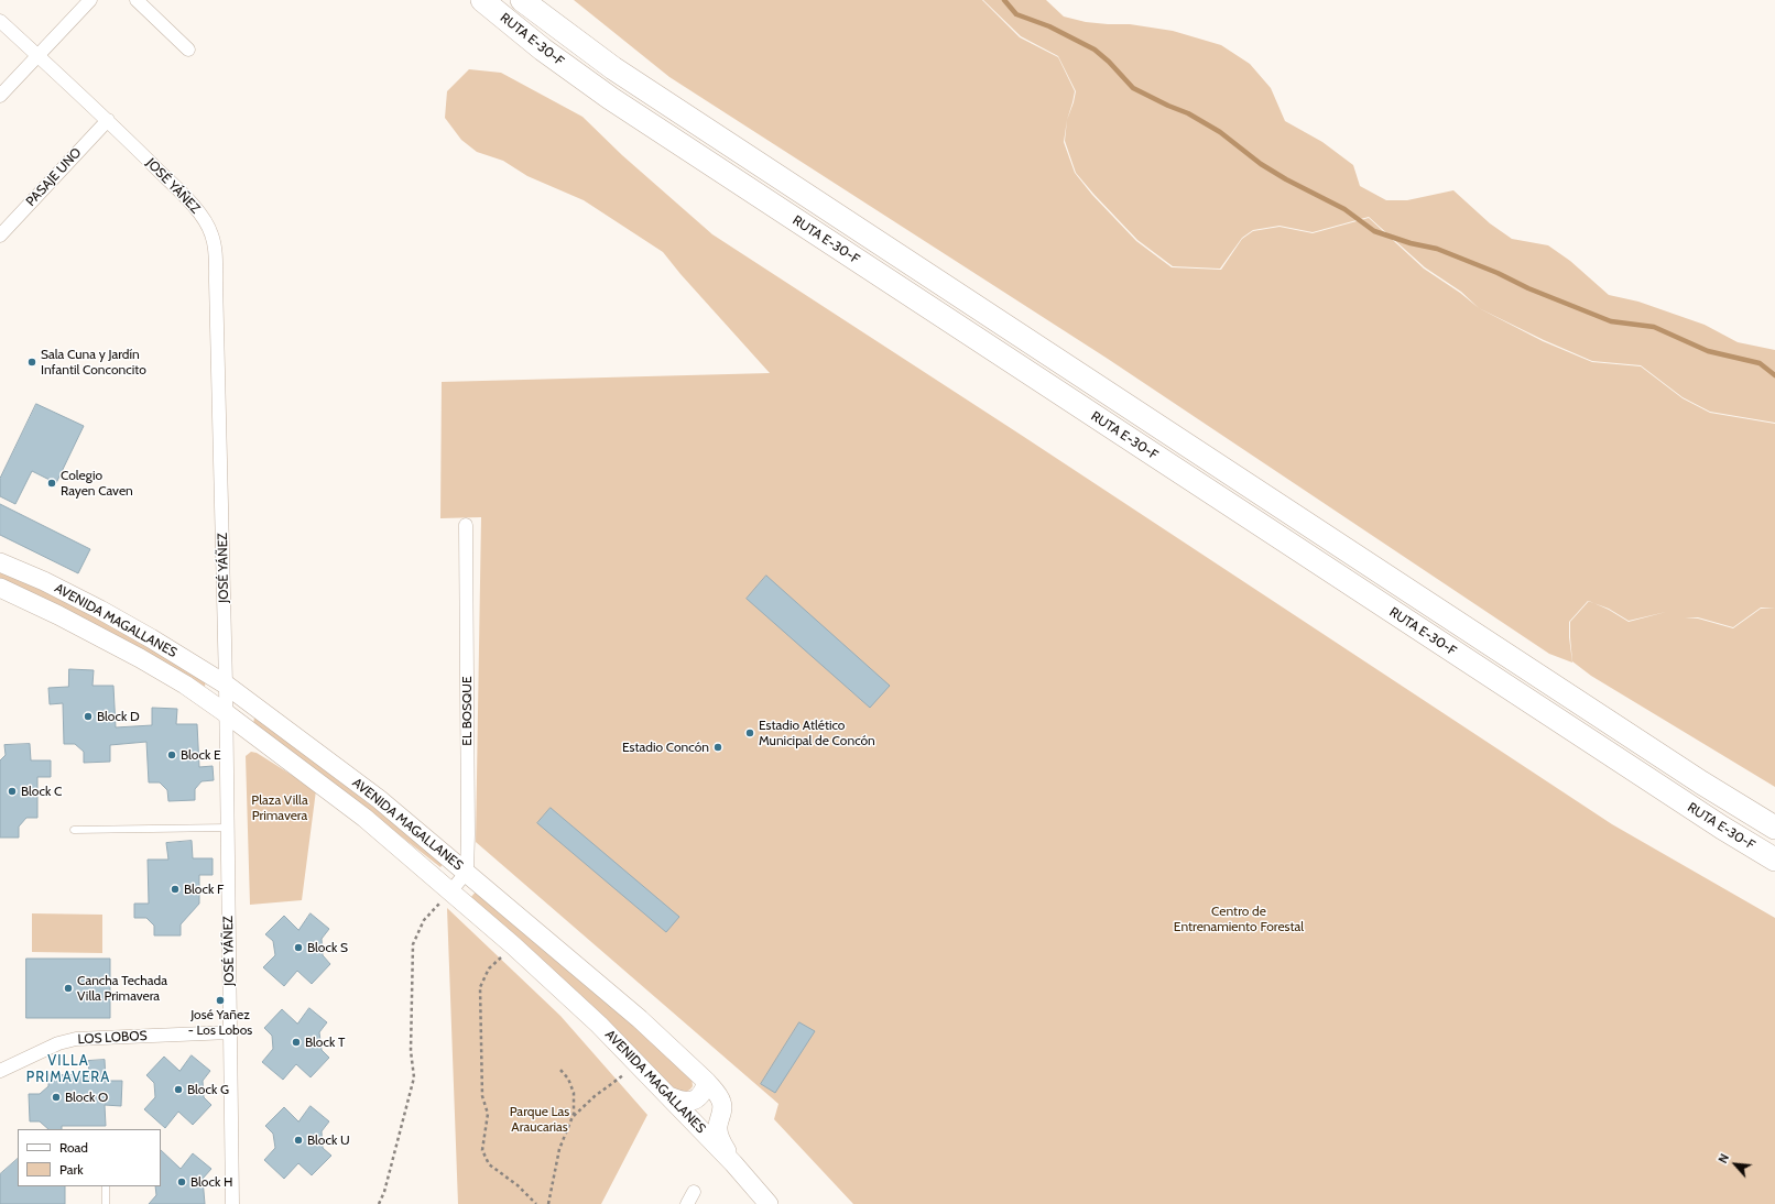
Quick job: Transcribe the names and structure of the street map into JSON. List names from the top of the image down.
{
  "streets": {
    "highway": ["RUTA E-30-F"],
    "main road": ["AVENIDA MAGALLANES"],
    "street": [
      "PASAJE UNO",
      "JOSÉ YÁÑEZ",
      "EL BOSQUE",
      "LOS LOBOS"
    ]
  },
  "crossings": [
    ["PASAJE UNO", "JOSÉ YÁÑEZ"],
    ["JOSÉ YÁÑEZ", "AVENIDA MAGALLANES"],
    ["JOSÉ YÁÑEZ", "LOS LOBOS"],
    ["AVENIDA MAGALLANES", "EL BOSQUE"]
  ],
  "districts": ["VILLA PRIMAVERA"],
  "parks": ["Plaza Villa Primavera", "Centro de Entrenamiento Forestal", "Parque Las Araucarias"],
  "places": [
    "Sala Cuna y Jardín Infantil Conconcito",
    "Colegio Rayen Caven",
    "Block D",
    "Estadio Atlético Municipal de Concón",
    "Estadio Concón",
    "Block E",
    "Block C",
    "Block F",
    "Block S",
    "Cancha Techada Villa Primavera",
    "José Yañez - Los Lobos",
    "Block T",
    "Block G",
    "Block O",
    "Block U",
    "Block H"
  ],
  "legend": ["Road", "Park"],
  "north": "top left"
}
